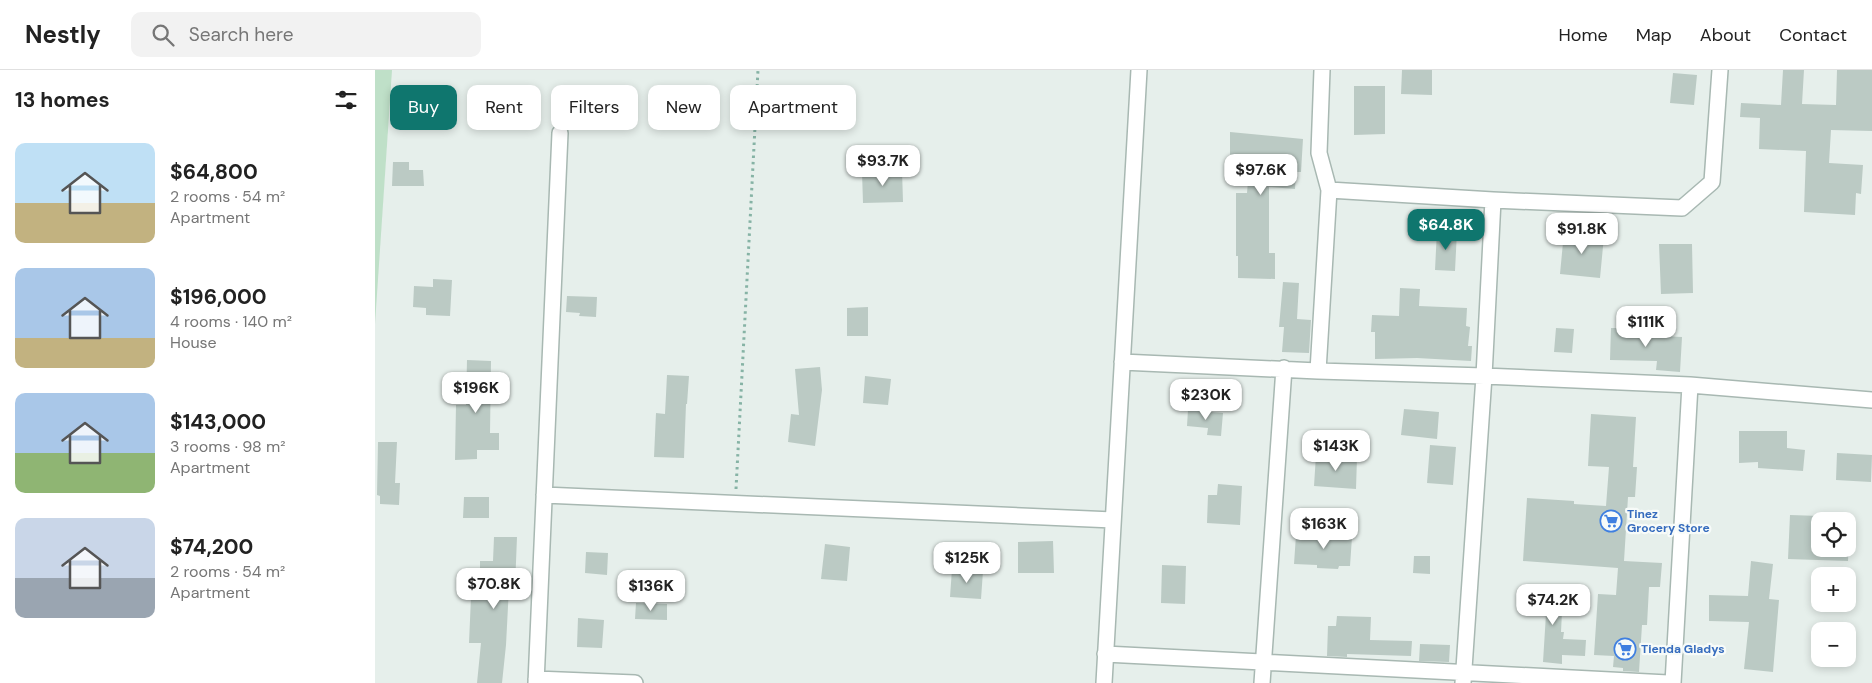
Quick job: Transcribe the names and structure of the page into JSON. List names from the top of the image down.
{
  "places": {
    "supermarket": ["Tinez Grocery Store", "Tienda Gladys"]
  },
  "page": {
    "header": "Nestly",
    "search": "Search here",
    "nav": [
      "Home",
      "Map",
      "About",
      "Contact"
    ],
    "heading": "13 homes",
    "chip": [
      "Buy",
      "Rent",
      "Filters",
      "New",
      "Apartment"
    ],
    "list": [
      {
        "name": "$64,800",
        "note": "2 rooms · 54 m² · Apartment"
      },
      {
        "name": "$196,000",
        "note": "4 rooms · 140 m² · House"
      },
      {
        "name": "$143,000",
        "note": "3 rooms · 98 m² · Apartment"
      },
      {
        "name": "$74,200",
        "note": "2 rooms · 54 m² · Apartment"
      }
    ],
    "price": [
      "$93.7K",
      "$97.6K",
      "$64.8K",
      "$91.8K",
      "$111K",
      "$196K",
      "$230K",
      "$143K",
      "$163K",
      "$125K",
      "$70.8K",
      "$136K",
      "$74.2K"
    ],
    "map_buttons": ["+", "−"]
  }
}
